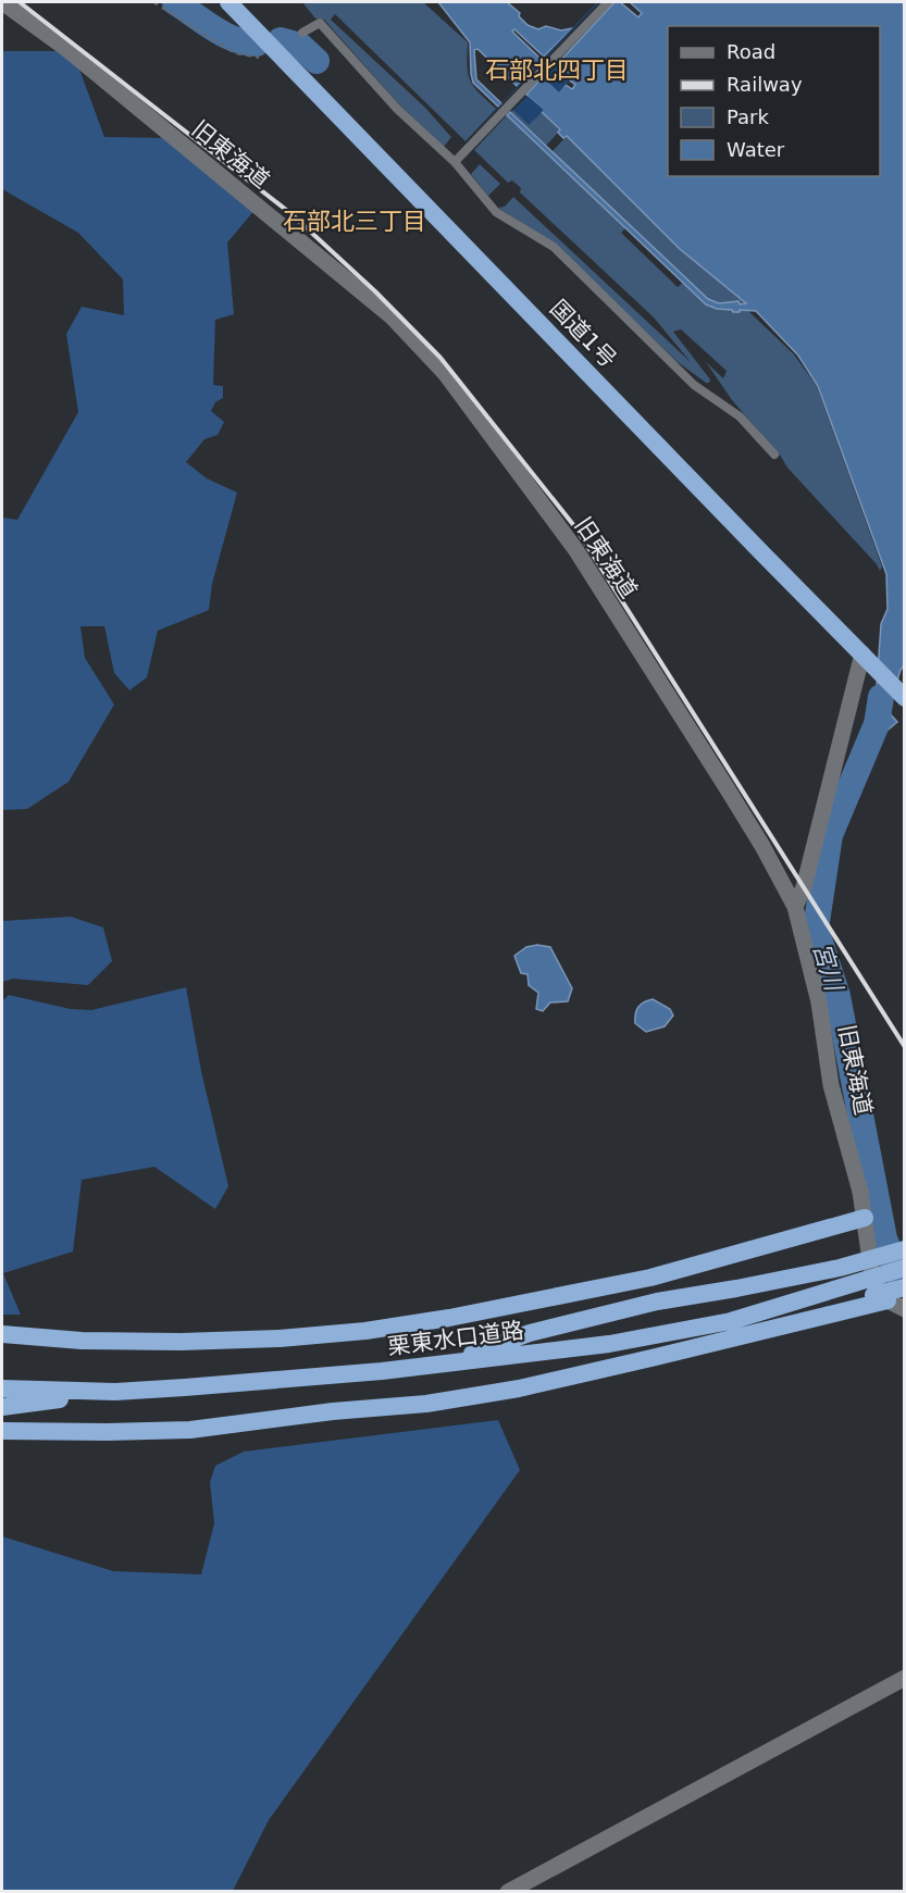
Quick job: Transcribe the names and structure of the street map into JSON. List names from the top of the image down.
{
  "streets": {
    "highway": ["国道1号", "栗東水口道路"],
    "street": ["旧東海道"]
  },
  "districts": ["石部北四丁目", "石部北三丁目"],
  "water": ["宮川"],
  "legend": [
    "Road",
    "Railway",
    "Park",
    "Water"
  ]
}
